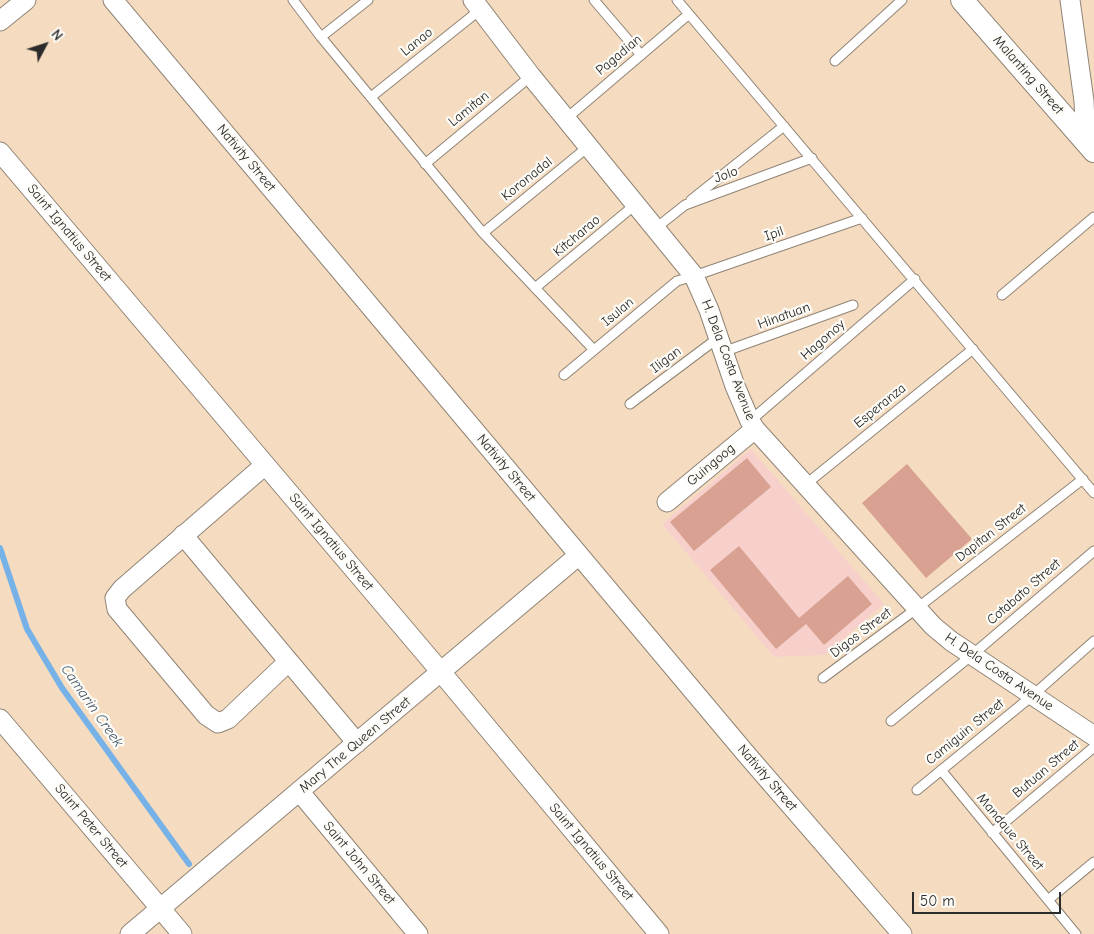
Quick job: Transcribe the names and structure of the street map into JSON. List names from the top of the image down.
{
  "streets": {
    "street": [
      "Malanting Street",
      "Nativity Street",
      "Saint Ignatius Street",
      "H. Dela Costa Avenue",
      "Guingoog",
      "Mary The Queen Street",
      "Saint Peter Street",
      "Saint John Street"
    ],
    "lane": [
      "Lanao",
      "Pagadian",
      "Lamitan",
      "Jolo",
      "Koronadal",
      "Ipil",
      "Kitcharao",
      "Isulan",
      "Hinatuan",
      "Hagonoy",
      "Iligan",
      "Esperanza",
      "Dapitan Street",
      "Cotabato Street",
      "Digos Street",
      "Camiguin Street",
      "Butuan Street",
      "Mandaue Street"
    ]
  },
  "crossings": [
    ["Lanao", "H. Dela Costa Avenue"],
    ["Pagadian", "H. Dela Costa Avenue"],
    ["Lamitan", "H. Dela Costa Avenue"],
    ["Nativity Street", "Mary The Queen Street"],
    ["Jolo", "H. Dela Costa Avenue"],
    ["Koronadal", "H. Dela Costa Avenue"],
    ["Saint Ignatius Street", "Mary The Queen Street"],
    ["Ipil", "Isulan"],
    ["Ipil", "H. Dela Costa Avenue"],
    ["Kitcharao", "H. Dela Costa Avenue"],
    ["Isulan", "H. Dela Costa Avenue"],
    ["Hinatuan", "Iligan"],
    ["Hinatuan", "H. Dela Costa Avenue"],
    ["Hagonoy", "H. Dela Costa Avenue"],
    ["Hagonoy", "Guingoog"],
    ["Iligan", "H. Dela Costa Avenue"],
    ["H. Dela Costa Avenue", "Esperanza"],
    ["H. Dela Costa Avenue", "Guingoog"],
    ["H. Dela Costa Avenue", "Dapitan Street"],
    ["H. Dela Costa Avenue", "Cotabato Street"],
    ["H. Dela Costa Avenue", "Digos Street"],
    ["H. Dela Costa Avenue", "Camiguin Street"],
    ["Dapitan Street", "Digos Street"],
    ["Camiguin Street", "Mandaue Street"],
    ["Mary The Queen Street", "Saint Peter Street"],
    ["Mary The Queen Street", "Saint John Street"],
    ["Butuan Street", "Mandaue Street"]
  ],
  "water": ["Camarin Creek"],
  "scale_bar": "50 m",
  "north": "top right"
}
